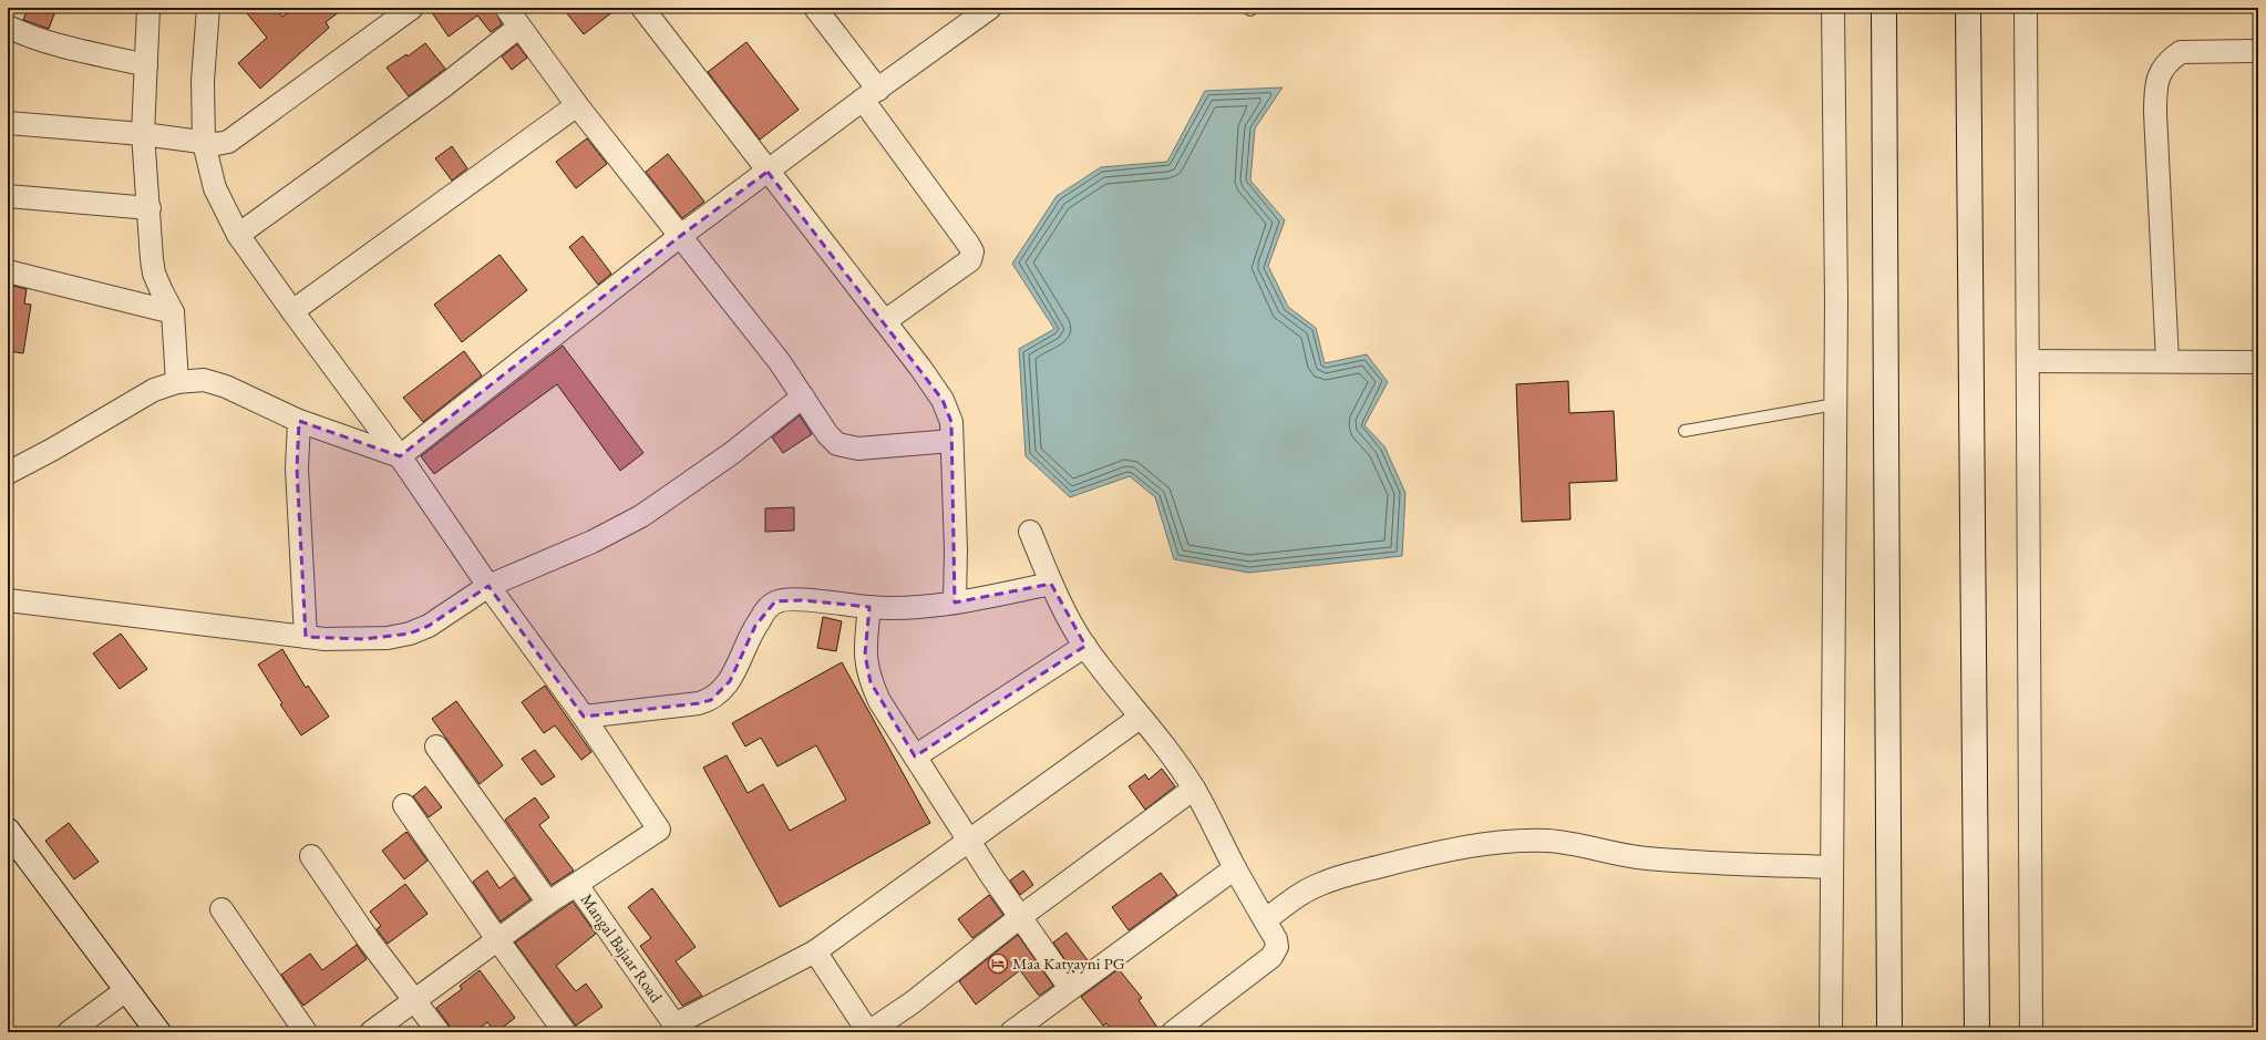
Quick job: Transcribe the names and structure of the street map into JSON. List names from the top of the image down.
{
  "streets": {
    "street": ["Mangal Bajaar Road"]
  },
  "places": {
    "hotel": ["Maa Katyayni PG"]
  }
}
